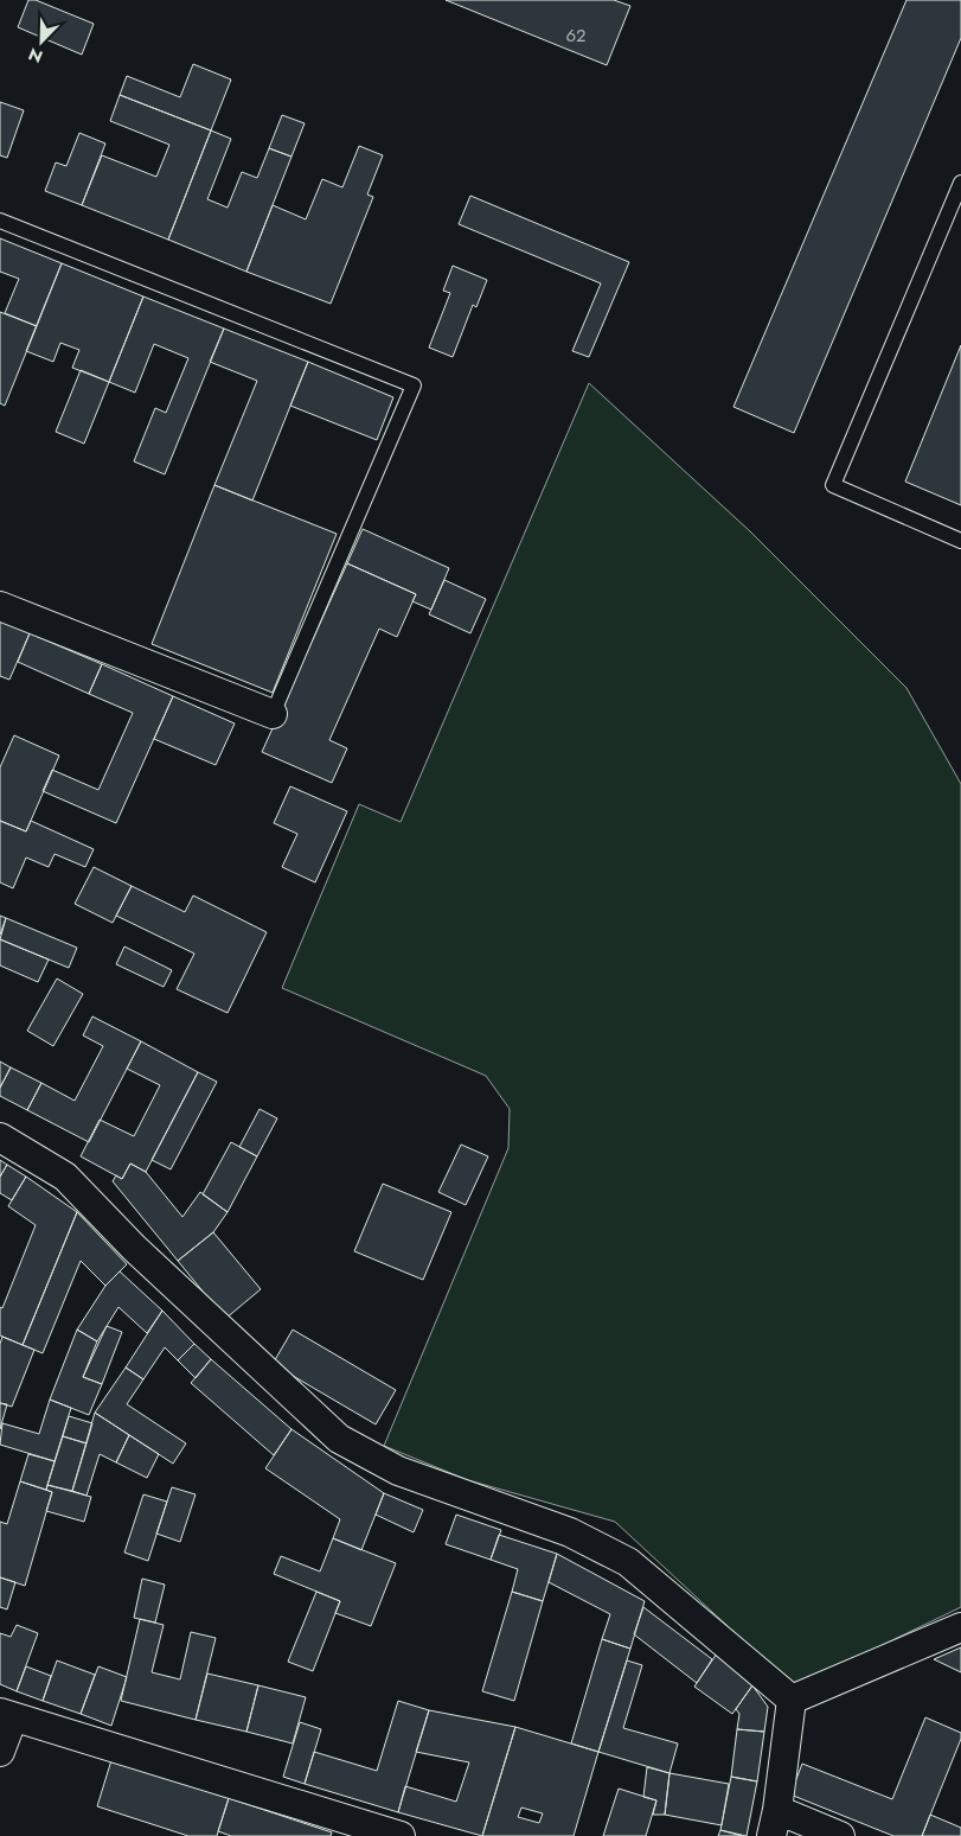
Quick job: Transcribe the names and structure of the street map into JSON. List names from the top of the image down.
{
  "house_numbers": ["62"],
  "north": "bottom left"
}
